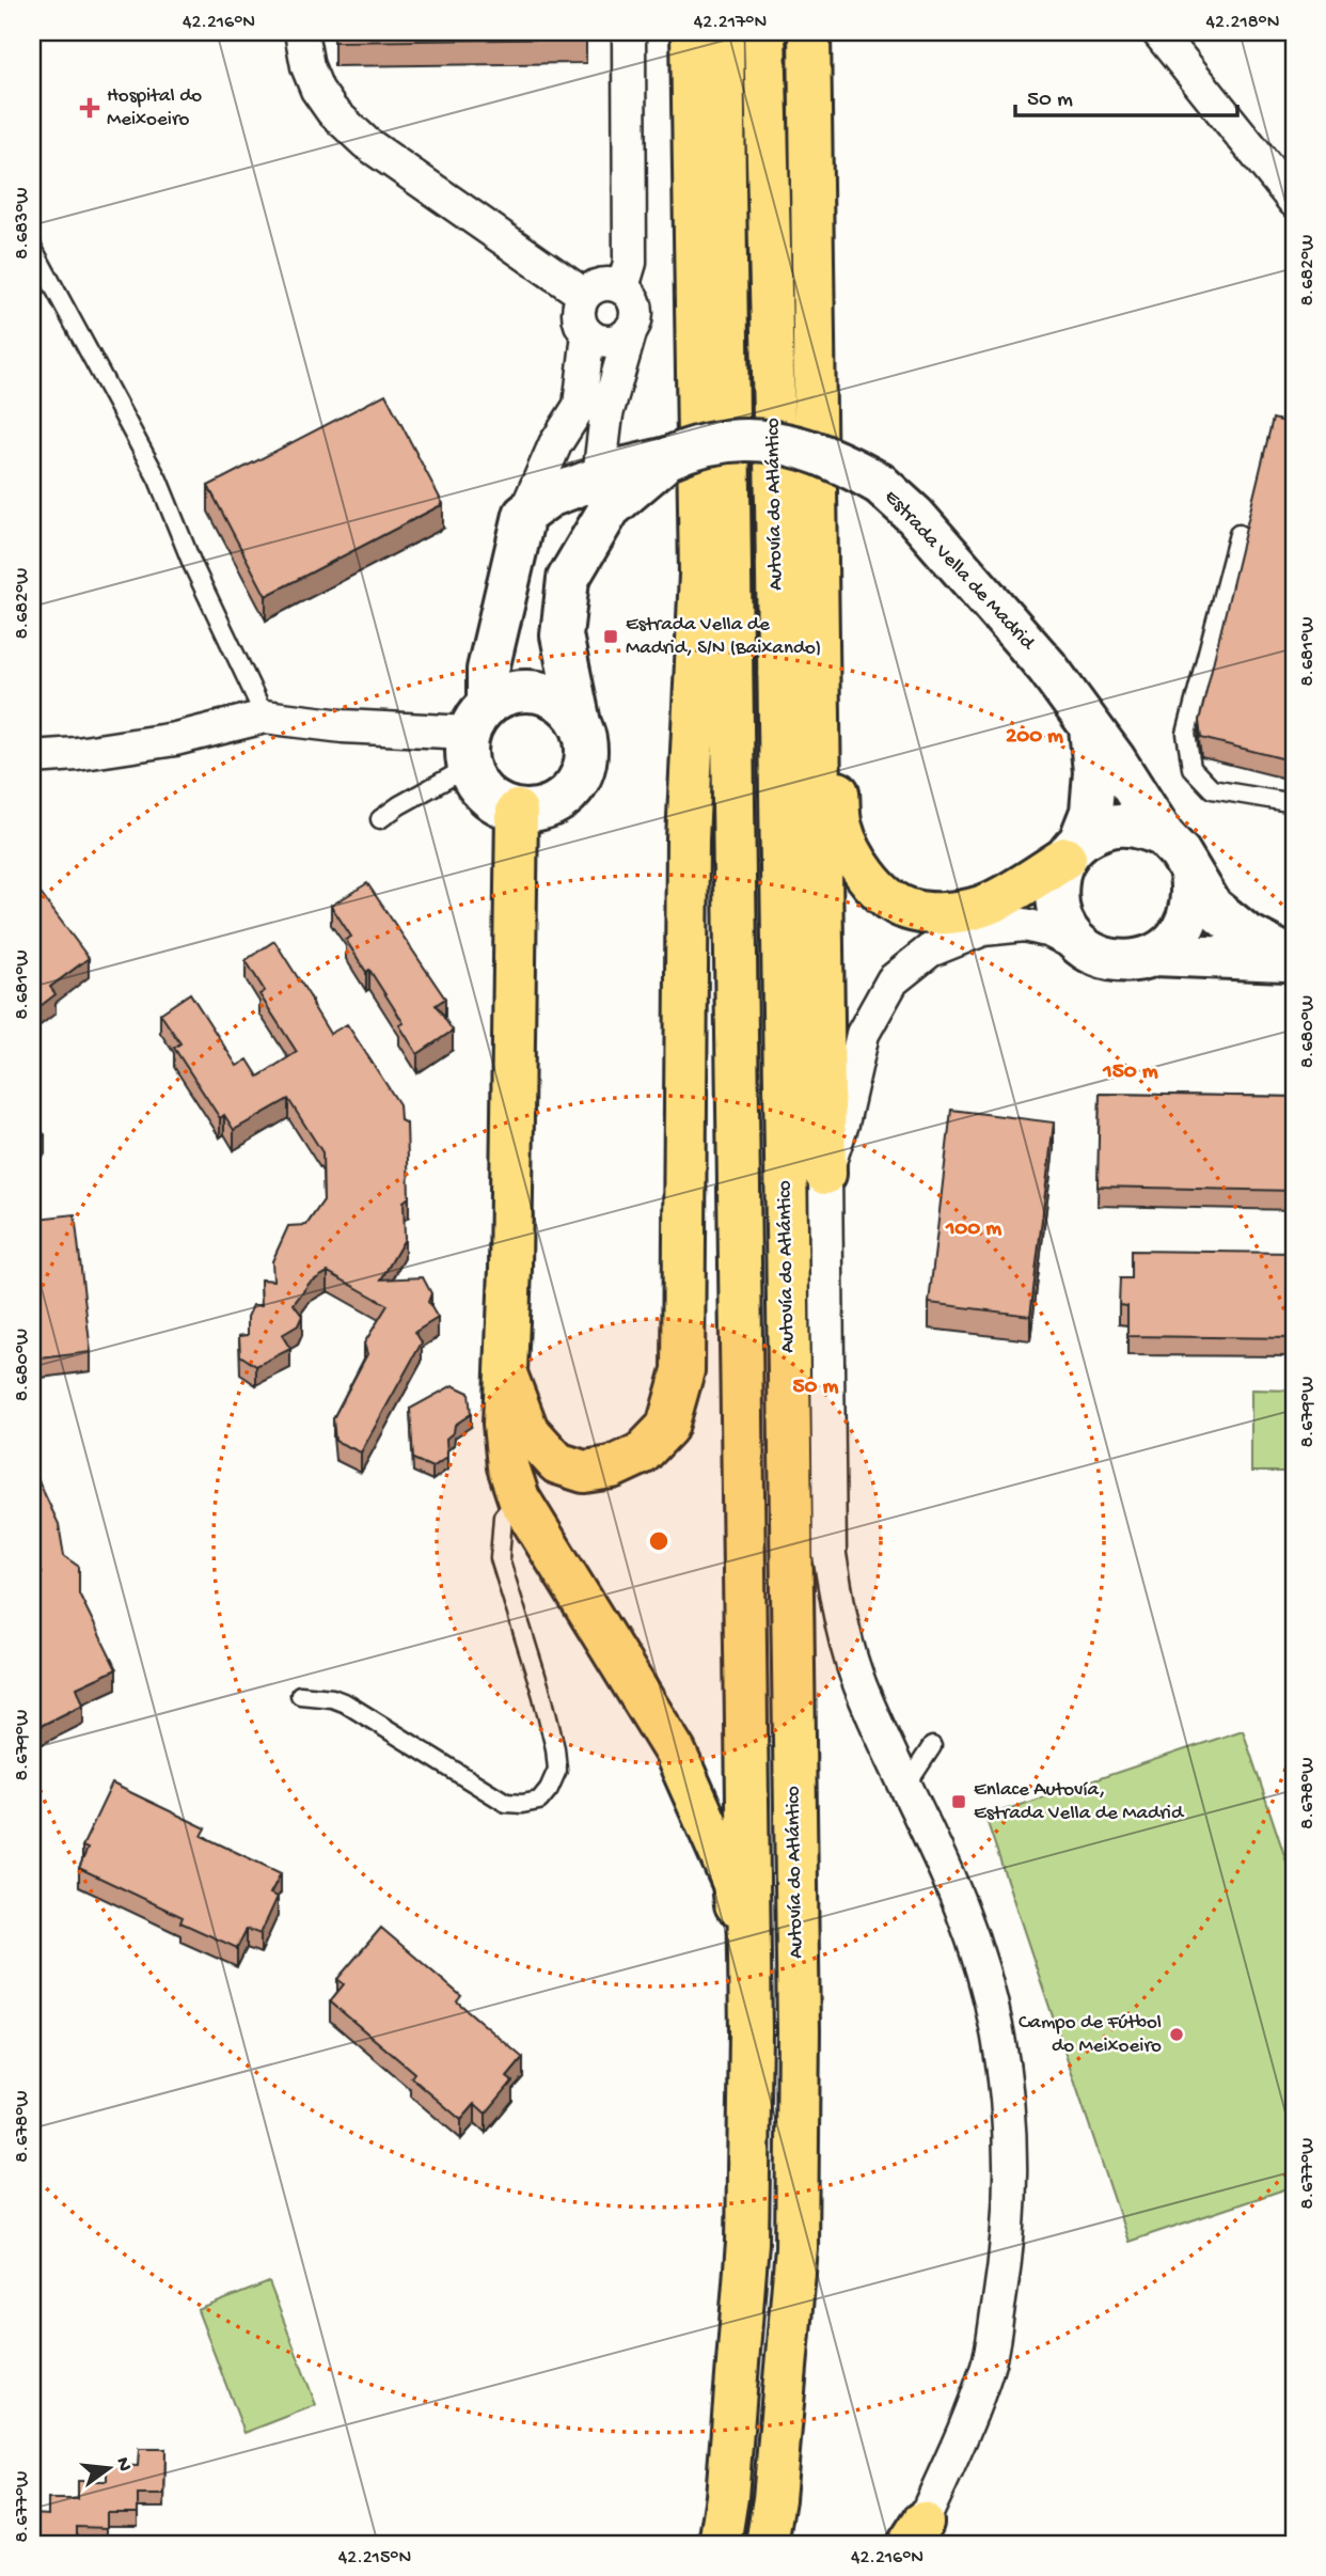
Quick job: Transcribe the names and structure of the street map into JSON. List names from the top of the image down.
{
  "streets": {
    "highway": ["Autovía do Atlántico"],
    "main road": ["Estrada Vella de Madrid"]
  },
  "places": {
    "health": ["Hospital do Meixoeiro"],
    "transit": ["Estrada Vella de Madrid, S/N (Baixando)", "Enlace Autovía, Estrada Vella de Madrid"],
    "other": ["Campo de Fútbol do Meixoeiro"]
  },
  "scale_bar": "50 m",
  "north": "right",
  "coordinates": [
    "42.216°N",
    "42.217°N",
    "42.218°N",
    "8.683°W",
    "8.682°W",
    "8.681°W",
    "8.680°W",
    "8.679°W",
    "8.678°W",
    "8.677°W",
    "42.215°N"
  ],
  "rings": [
    "200 m",
    "150 m",
    "100 m",
    "50 m"
  ]
}
